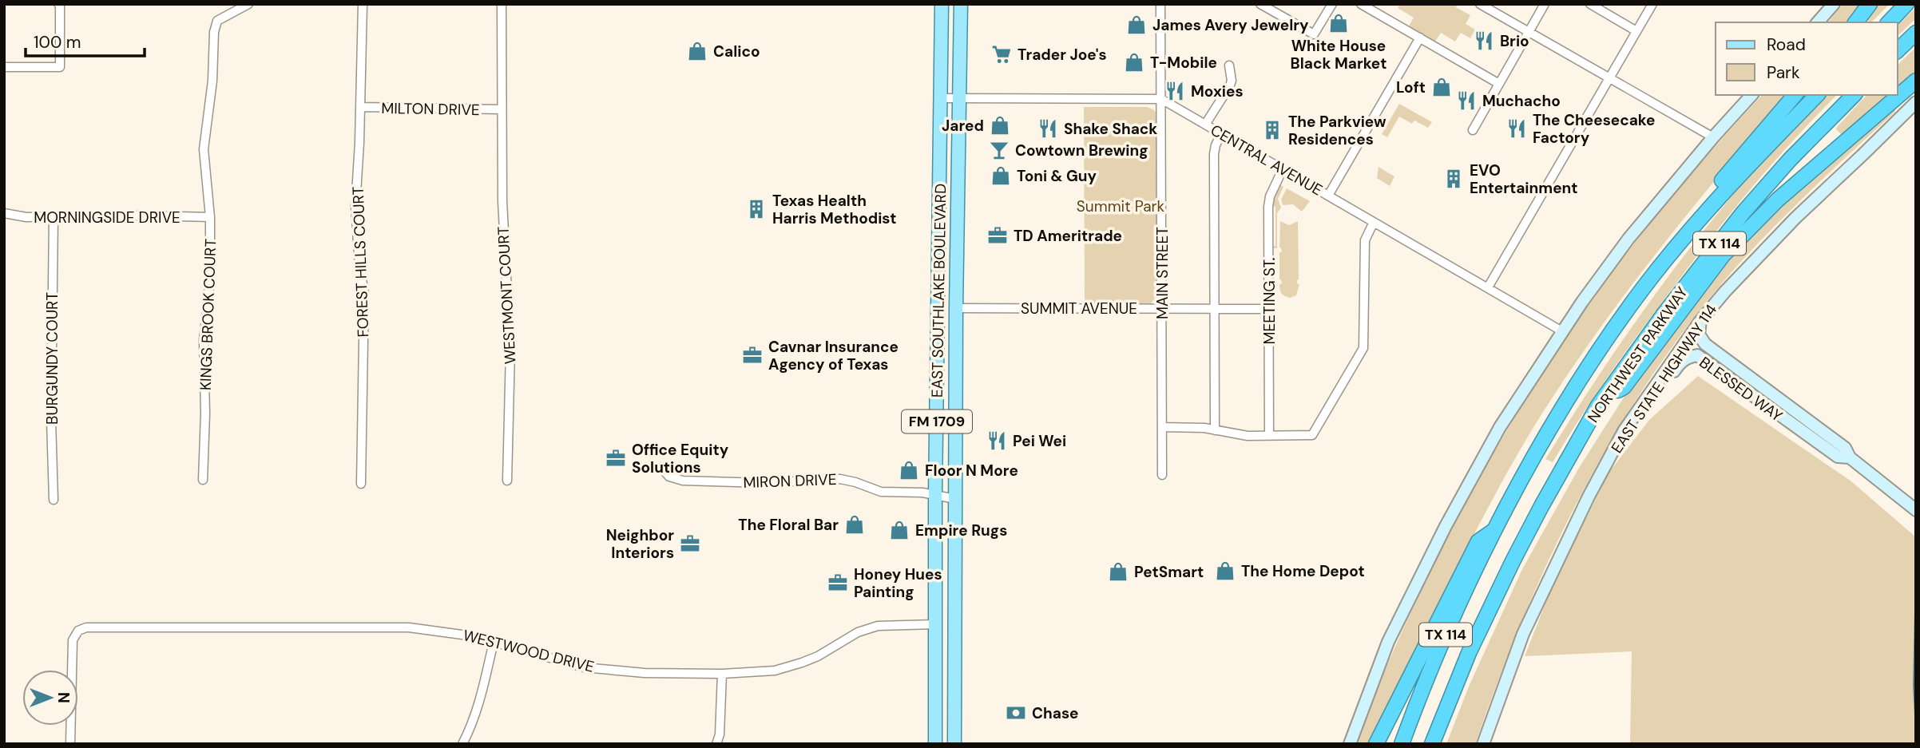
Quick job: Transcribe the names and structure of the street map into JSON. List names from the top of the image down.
{
  "streets": {
    "highway": ["TX 114", "NORTHWEST PARKWAY"],
    "main road": [
      "EAST SOUTHLAKE BOULEVARD",
      "EAST STATE HIGHWAY 114",
      "BLESSED WAY",
      "FM 1709"
    ],
    "street": [
      "MILTON DRIVE",
      "CENTRAL AVENUE",
      "MORNINGSIDE DRIVE",
      "FOREST HILLS COURT",
      "MAIN STREET",
      "WESTMONT COURT",
      "MEETING ST.",
      "SUMMIT AVENUE",
      "KINGS BROOK COURT",
      "BURGUNDY COURT",
      "MIRON DRIVE",
      "WESTWOOD DRIVE"
    ]
  },
  "crossings": [
    ["MILTON DRIVE", "FOREST HILLS COURT"],
    ["MILTON DRIVE", "WESTMONT COURT"],
    ["CENTRAL AVENUE", "MAIN STREET"],
    ["CENTRAL AVENUE", "EAST SOUTHLAKE BOULEVARD"],
    ["CENTRAL AVENUE", "MEETING ST."],
    ["MORNINGSIDE DRIVE", "KINGS BROOK COURT"],
    ["MORNINGSIDE DRIVE", "BURGUNDY COURT"],
    ["MAIN STREET", "SUMMIT AVENUE"],
    ["EAST SOUTHLAKE BOULEVARD", "SUMMIT AVENUE"],
    ["EAST SOUTHLAKE BOULEVARD", "MIRON DRIVE"],
    ["EAST SOUTHLAKE BOULEVARD", "WESTWOOD DRIVE"],
    ["MEETING ST.", "SUMMIT AVENUE"],
    ["EAST STATE HIGHWAY 114", "BLESSED WAY"]
  ],
  "parks": ["Summit Park"],
  "places": {
    "shop": [
      "White House Black Market",
      "James Avery Jewelry",
      "Calico",
      "T-Mobile",
      "Loft",
      "Jared",
      "Toni & Guy",
      "Floor N More",
      "The Floral Bar",
      "Empire Rugs",
      "The Home Depot",
      "PetSmart"
    ],
    "restaurant": [
      "Brio",
      "Moxies",
      "Muchacho",
      "Shake Shack",
      "The Cheesecake Factory",
      "Pei Wei"
    ],
    "supermarket": ["Trader Joe's"],
    "building": ["The Parkview Residences", "EVO Entertainment", "Texas Health Harris Methodist"],
    "bar": ["Cowtown Brewing"],
    "office": [
      "TD Ameritrade",
      "Cavnar Insurance Agency of Texas",
      "Office Equity Solutions",
      "Neighbor Interiors",
      "Honey Hues Painting"
    ],
    "bank": ["Chase"]
  },
  "legend": ["Road", "Park"],
  "scale_bar": "100 m",
  "north": "right"
}
